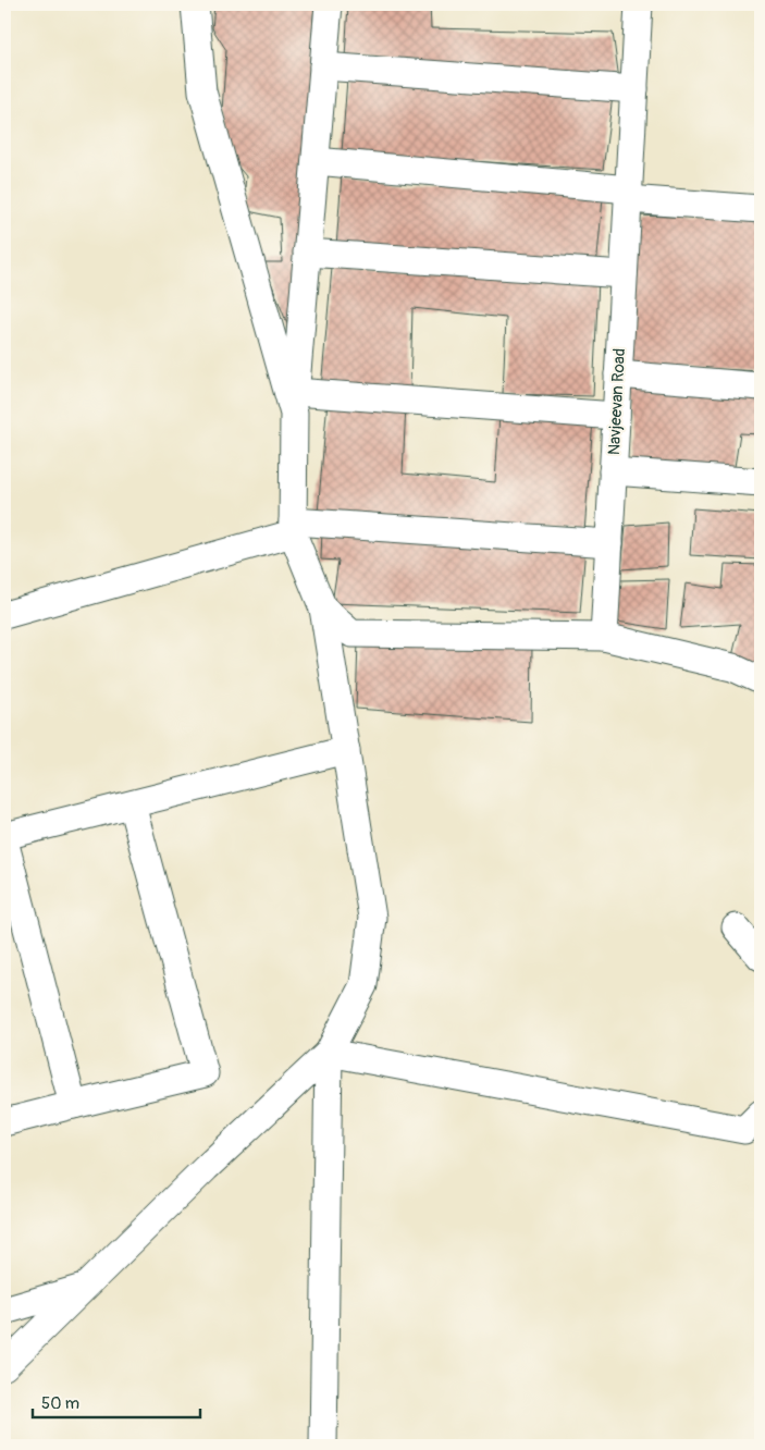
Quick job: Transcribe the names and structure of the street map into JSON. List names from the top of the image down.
{
  "streets": {
    "street": ["Navjeevan Road"]
  },
  "scale_bar": "50 m"
}
